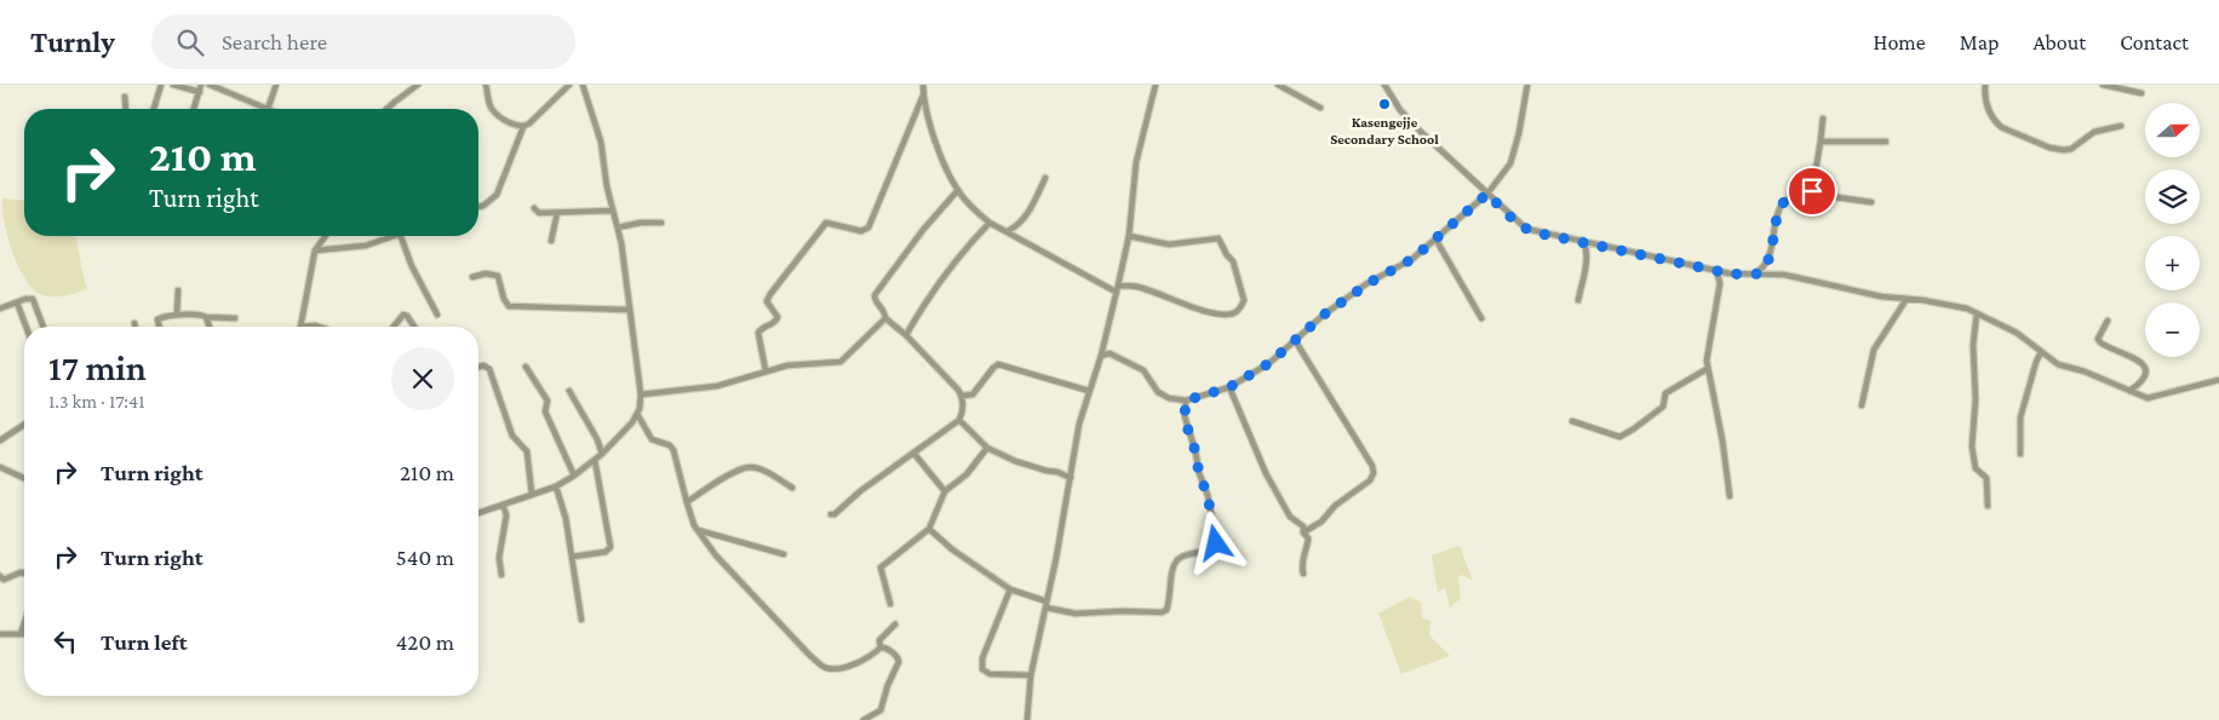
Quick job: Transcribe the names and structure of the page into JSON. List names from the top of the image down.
{
  "places": ["Kasengejje Secondary School"],
  "north": "right",
  "page": {
    "header": "Turnly",
    "search": "Search here",
    "nav": [
      "Home",
      "Map",
      "About",
      "Contact"
    ],
    "map_buttons": ["+", "−"],
    "turn": ["210 m", "Turn right"],
    "heading": ["17 min", "1.3 km · 17:41"],
    "list": [
      {
        "name": "Turn right",
        "value": "210 m"
      },
      {
        "name": "Turn right",
        "value": "540 m"
      },
      {
        "name": "Turn left",
        "value": "420 m"
      }
    ]
  }
}
